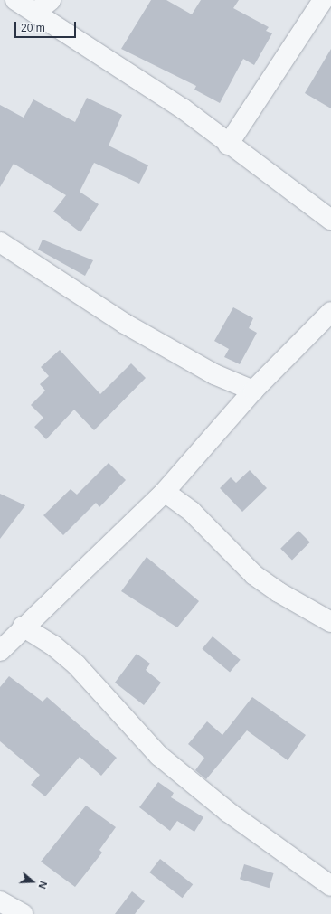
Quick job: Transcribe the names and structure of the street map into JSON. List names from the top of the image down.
{
  "scale_bar": "20 m",
  "north": "right"
}
